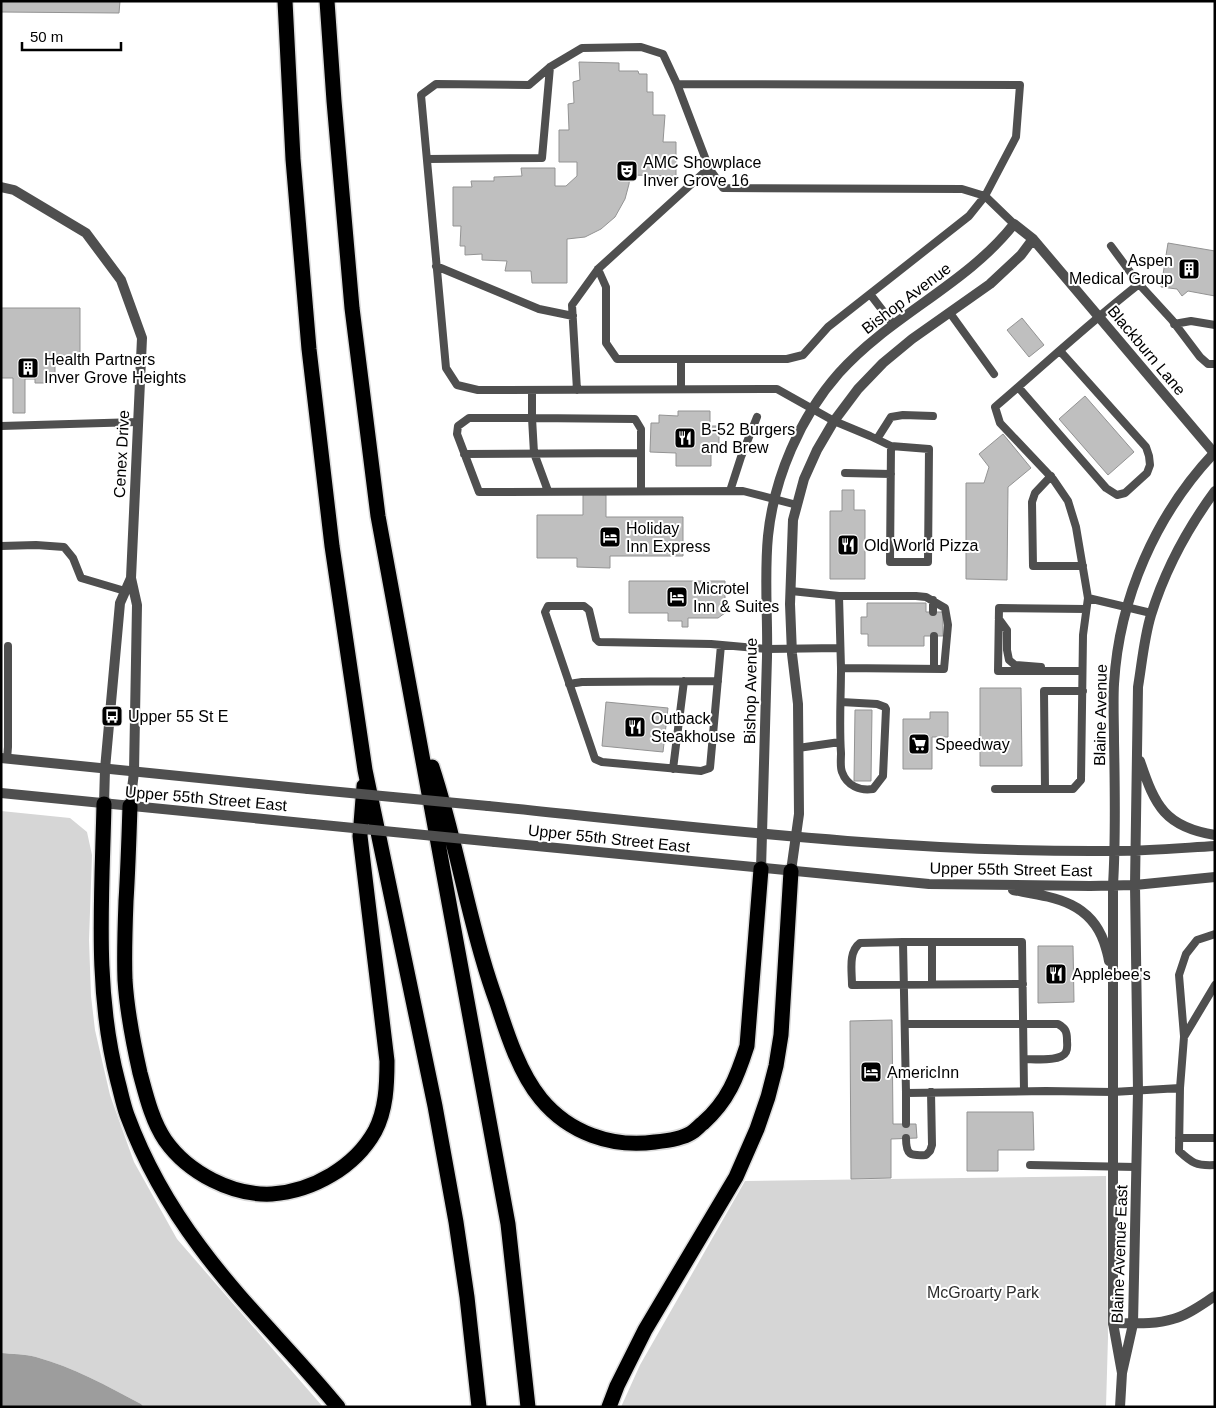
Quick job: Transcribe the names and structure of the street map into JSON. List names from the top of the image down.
{
  "streets": {
    "street": [
      "Bishop Avenue",
      "Blackburn Lane",
      "Cenex Drive",
      "Blaine Avenue",
      "Upper 55th Street East",
      "Blaine Avenue East"
    ]
  },
  "crossings": [
    ["Bishop Avenue", "Blackburn Lane"],
    ["Bishop Avenue", "Upper 55th Street East"],
    ["Blackburn Lane", "Blaine Avenue"],
    ["Cenex Drive", "Upper 55th Street East"],
    ["Blaine Avenue", "Upper 55th Street East"],
    ["Blaine Avenue", "Blaine Avenue East"],
    ["Upper 55th Street East", "Blaine Avenue East"]
  ],
  "parks": ["McGroarty Park"],
  "places": {
    "theatre": ["AMC Showplace Inver Grove 16"],
    "building": ["Aspen Medical Group", "Health Partners Inver Grove Heights"],
    "restaurant": [
      "B-52 Burgers and Brew",
      "Old World Pizza",
      "Outback Steakhouse",
      "Applebee's"
    ],
    "hotel": ["Holiday Inn Express", "Microtel Inn & Suites", "AmericInn"],
    "bus stop": ["Upper 55 St E"],
    "supermarket": ["Speedway"]
  },
  "scale_bar": "50 m"
}
